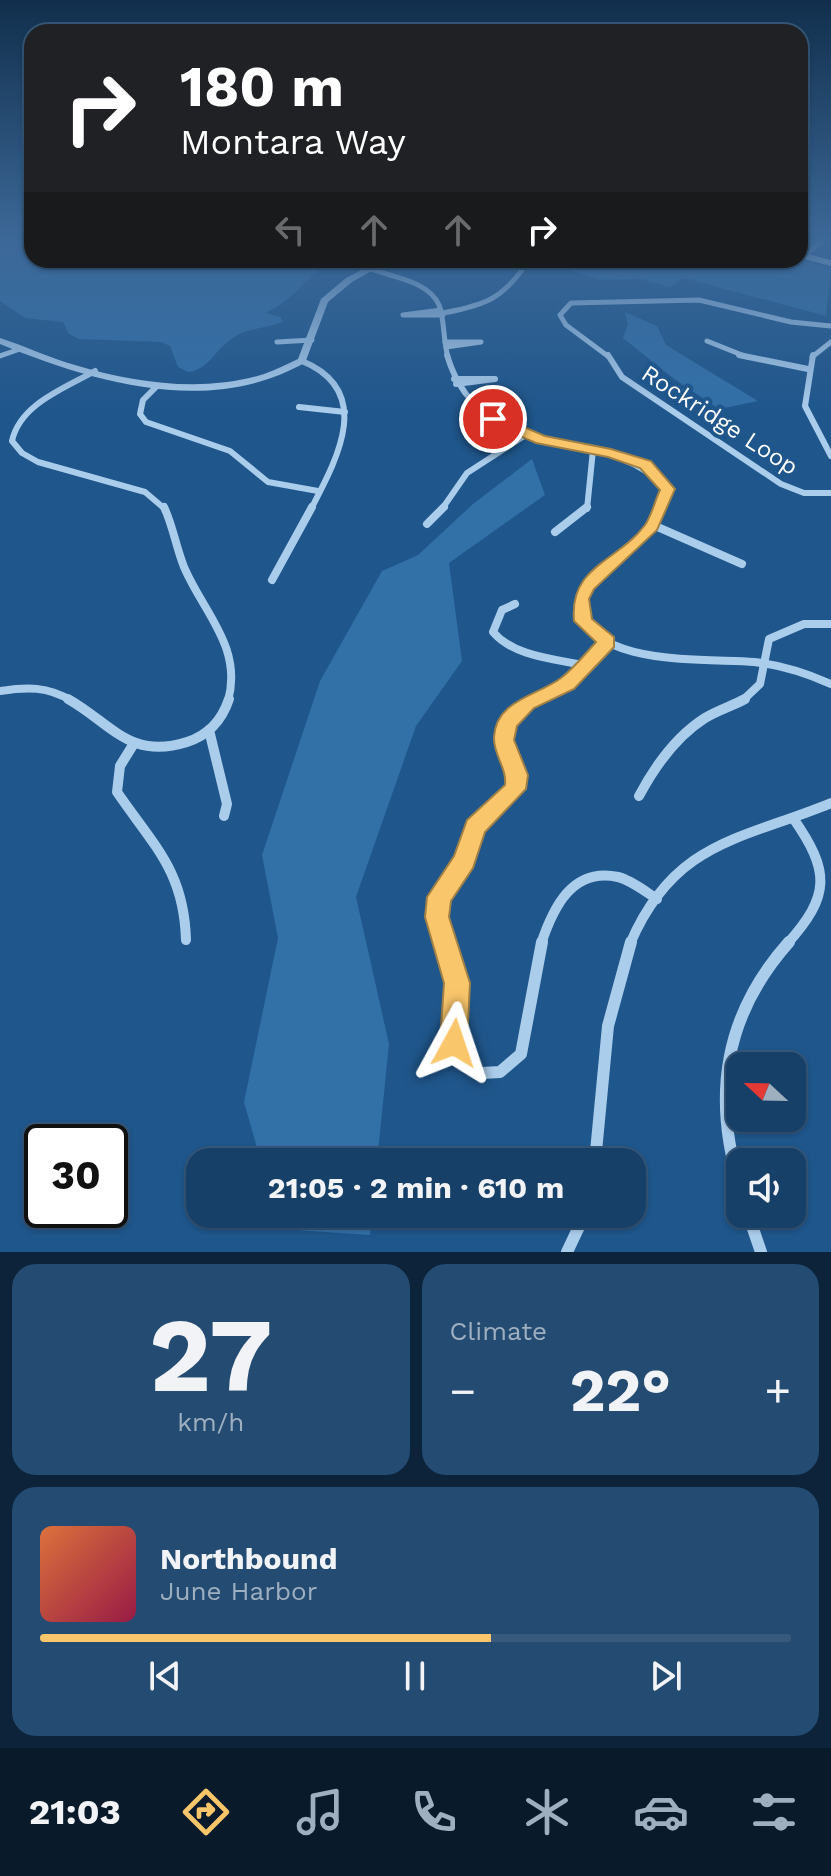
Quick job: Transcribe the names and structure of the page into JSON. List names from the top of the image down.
{
  "streets": {
    "street": ["Rockridge Loop"]
  },
  "north": "left",
  "page": {
    "turn": ["180 m", "Montara Way"],
    "limit": "30",
    "trip": "21:05 · 2 min · 610 m",
    "tile": [
      ["27", "km/h"],
      "Climate"
    ],
    "heat": ["−", "22°", "+"],
    "song": ["Northbound", "June Harbor"],
    "tabs": "21:03"
  }
}
